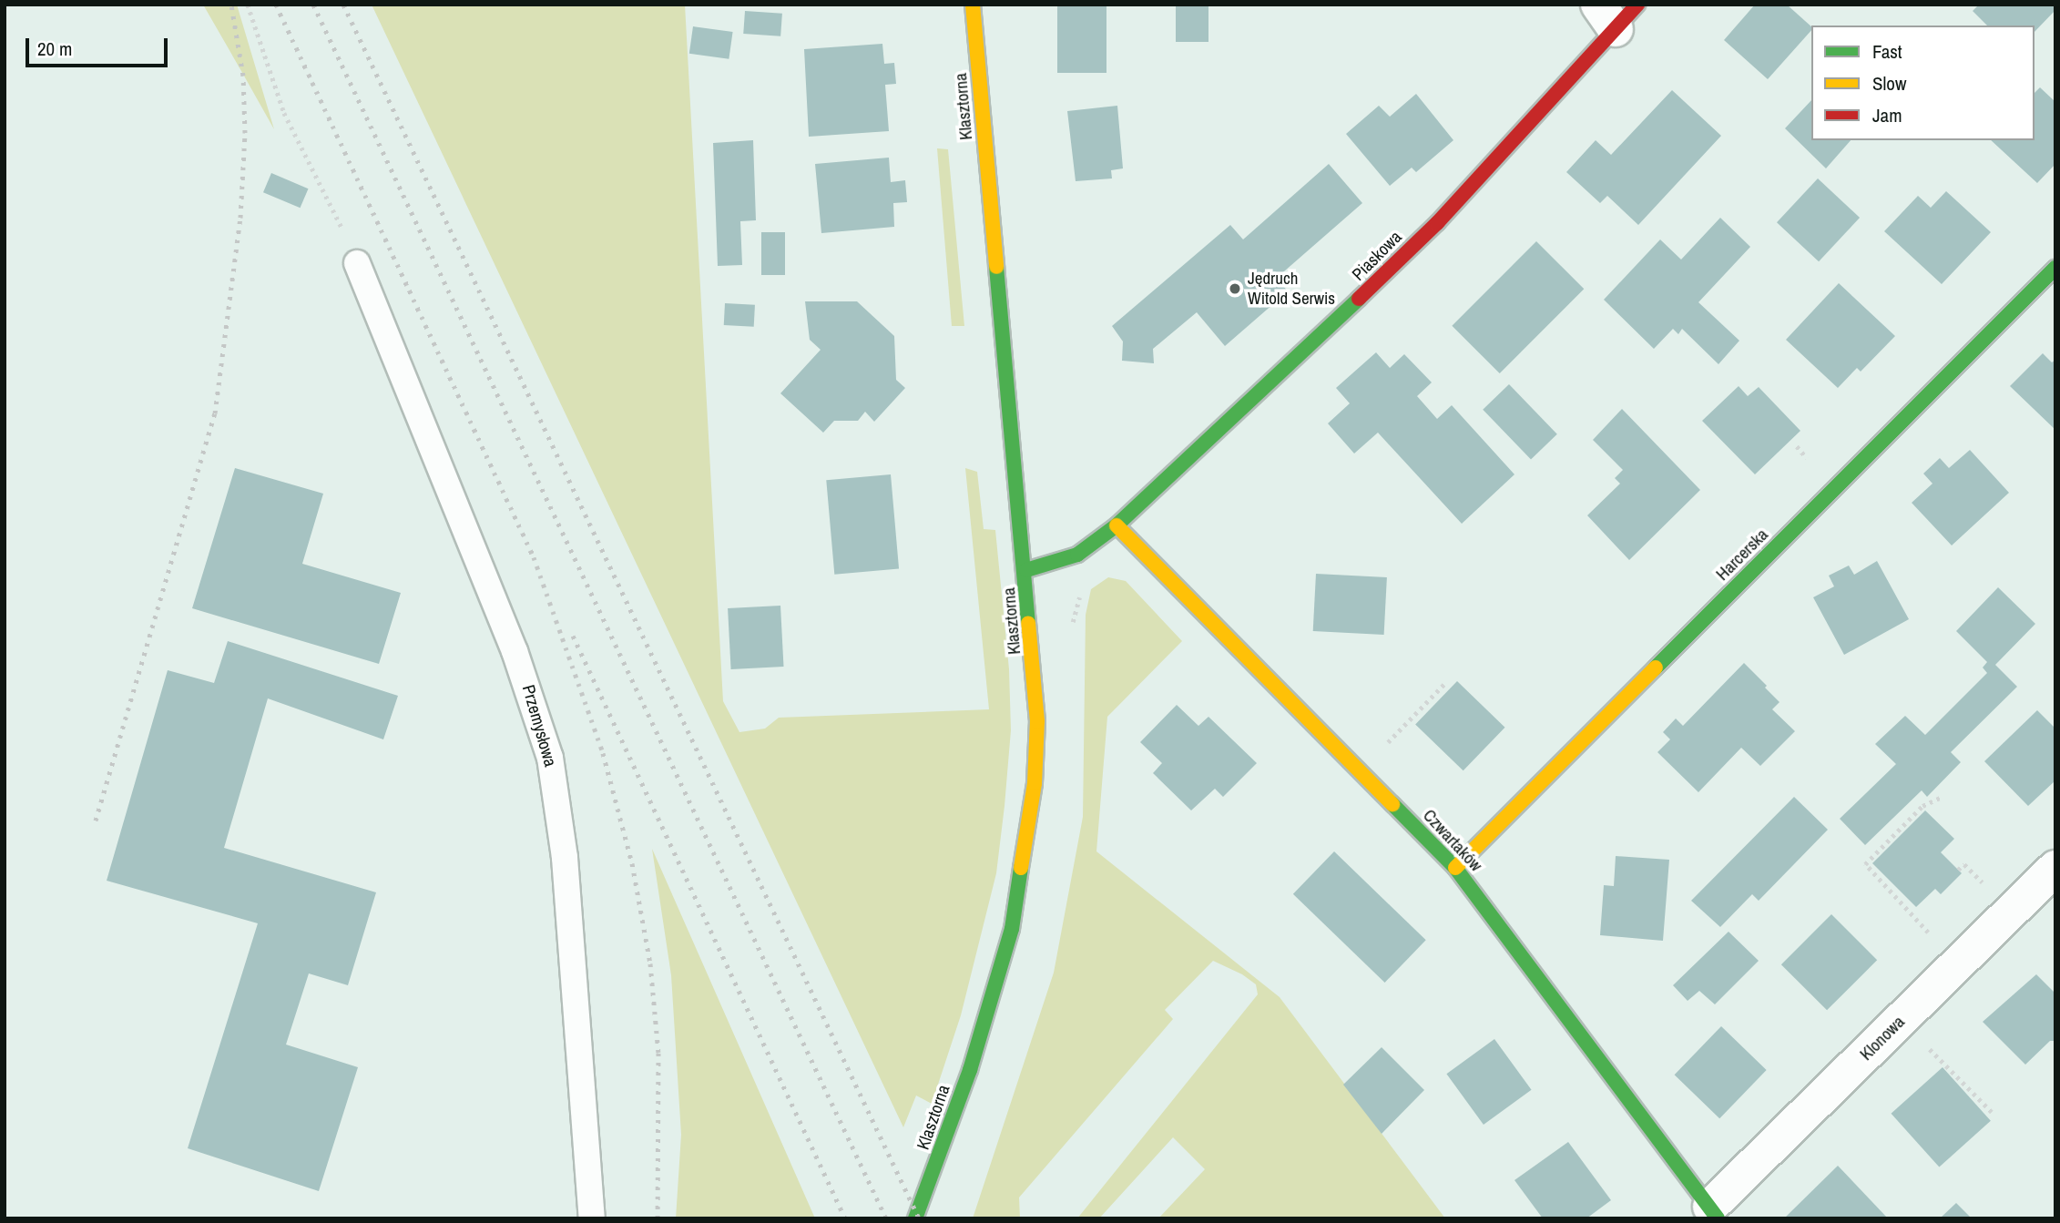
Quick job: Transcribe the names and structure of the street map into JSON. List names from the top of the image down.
{
  "streets": {
    "street": [
      "Klasztorna",
      "Piaskowa",
      "Harcerska",
      "Czwartaków",
      "Klonowa"
    ],
    "lane": ["Przemysłowa"]
  },
  "crossings": [
    ["Klasztorna", "Piaskowa"],
    ["Piaskowa", "Czwartaków"],
    ["Harcerska", "Czwartaków"],
    ["Czwartaków", "Klonowa"]
  ],
  "places": ["Jędruch Witold Serwis"],
  "legend": ["Fast", "Slow", "Jam"],
  "scale_bar": "20 m"
}
